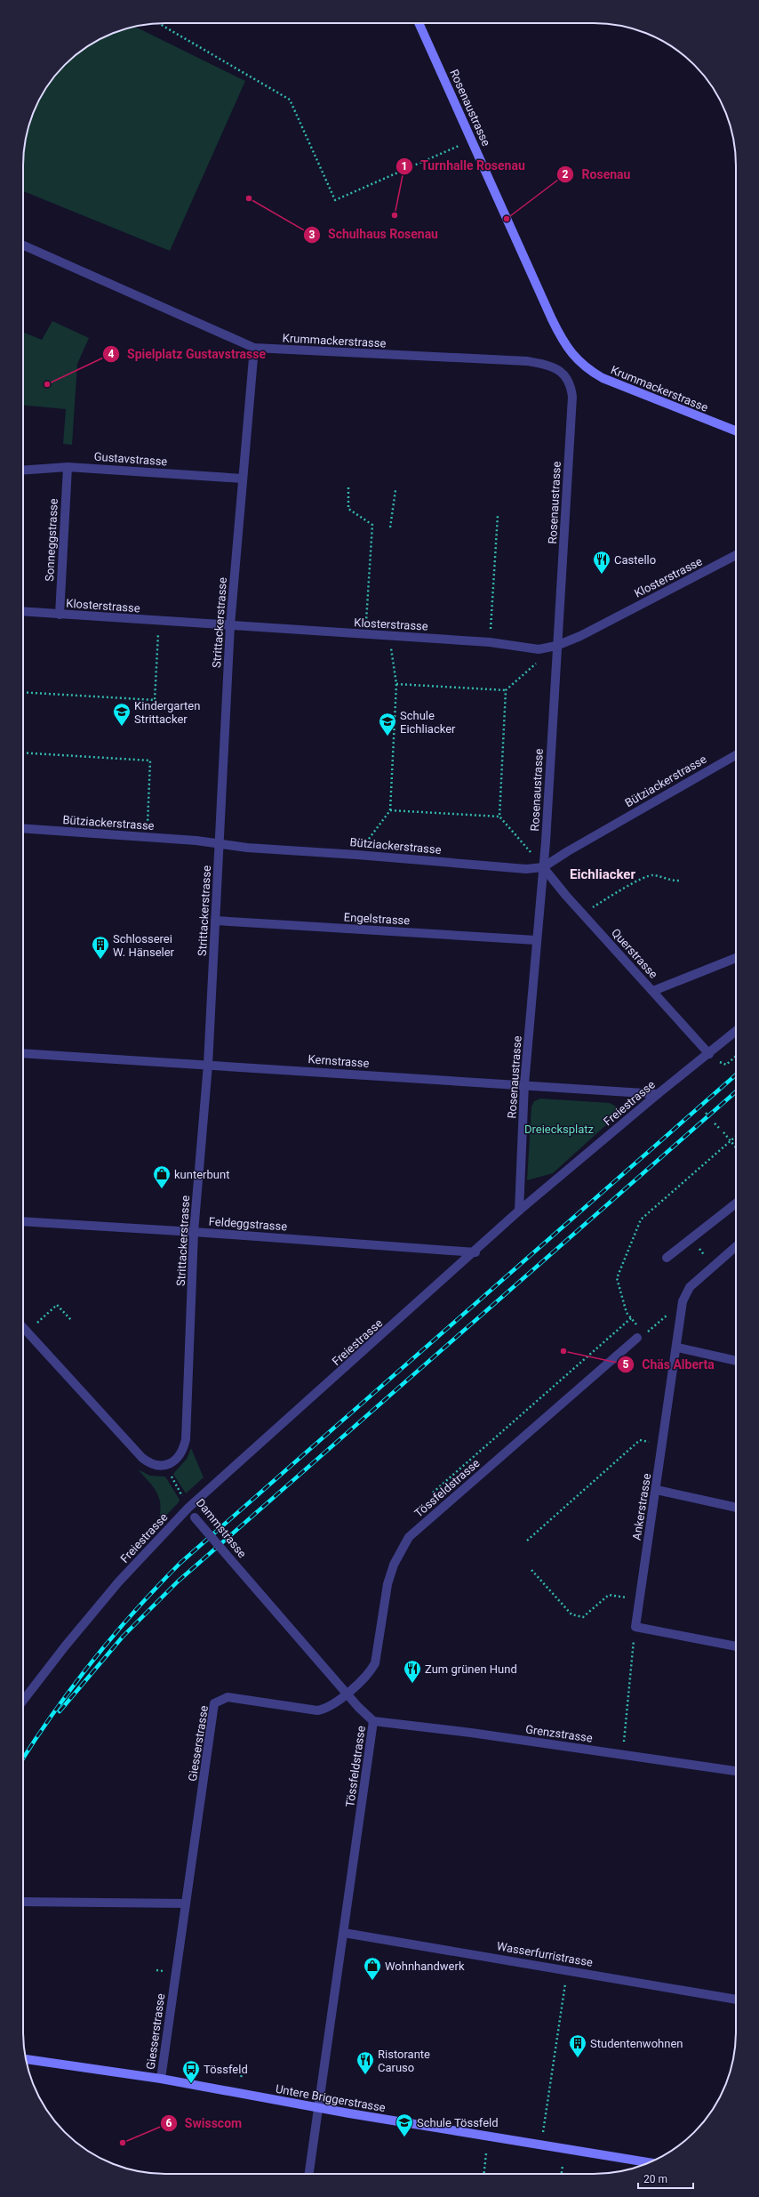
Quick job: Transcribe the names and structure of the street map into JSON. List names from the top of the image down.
{
  "streets": {
    "main road": ["Rosenaustrasse", "Krummackerstrasse", "Untere Briggerstrasse"],
    "street": [
      "Gustavstrasse",
      "Sonneggstrasse",
      "Klosterstrasse",
      "Strittackerstrasse",
      "Bütziackerstrasse",
      "Engelstrasse",
      "Querstrasse",
      "Kernstrasse",
      "Freiestrasse",
      "Feldeggstrasse",
      "Tössfeldstrasse",
      "Ankerstrasse",
      "Dammstrasse",
      "Grenzstrasse",
      "Giesserstrasse",
      "Wasserfurristrasse"
    ]
  },
  "crossings": [
    ["Rosenaustrasse", "Krummackerstrasse"],
    ["Rosenaustrasse", "Klosterstrasse"],
    ["Rosenaustrasse", "Bütziackerstrasse"],
    ["Rosenaustrasse", "Engelstrasse"],
    ["Rosenaustrasse", "Querstrasse"],
    ["Rosenaustrasse", "Kernstrasse"],
    ["Rosenaustrasse", "Freiestrasse"],
    ["Krummackerstrasse", "Strittackerstrasse"],
    ["Gustavstrasse", "Sonneggstrasse"],
    ["Gustavstrasse", "Strittackerstrasse"],
    ["Sonneggstrasse", "Klosterstrasse"],
    ["Klosterstrasse", "Strittackerstrasse"],
    ["Strittackerstrasse", "Bütziackerstrasse"],
    ["Strittackerstrasse", "Engelstrasse"],
    ["Strittackerstrasse", "Kernstrasse"],
    ["Strittackerstrasse", "Feldeggstrasse"],
    ["Strittackerstrasse", "Dammstrasse"],
    ["Bütziackerstrasse", "Querstrasse"],
    ["Querstrasse", "Freiestrasse"],
    ["Kernstrasse", "Freiestrasse"],
    ["Freiestrasse", "Feldeggstrasse"],
    ["Freiestrasse", "Dammstrasse"],
    ["Tössfeldstrasse", "Dammstrasse"],
    ["Tössfeldstrasse", "Grenzstrasse"],
    ["Tössfeldstrasse", "Giesserstrasse"],
    ["Tössfeldstrasse", "Wasserfurristrasse"],
    ["Tössfeldstrasse", "Untere Briggerstrasse"],
    ["Dammstrasse", "Giesserstrasse"],
    ["Giesserstrasse", "Untere Briggerstrasse"]
  ],
  "districts": ["Eichliacker"],
  "parks": ["Dreiecksplatz"],
  "places": {
    "other": [
      "Schulhaus Rosenau",
      "Turnhalle Rosenau",
      "Rosenau",
      "Spielplatz Gustavstrasse",
      "Chäs Alberta",
      "Swisscom"
    ],
    "restaurant": ["Castello", "Zum grünen Hund", "Ristorante Caruso"],
    "school or university": ["Kindergarten Strittacker", "Schule Eichliacker", "Schule Tössfeld"],
    "building": ["Schlosserei W. Hänseler", "Studentenwohnen"],
    "shop": ["kunterbunt", "Wohnhandwerk"],
    "bus stop": ["Tössfeld"]
  },
  "scale_bar": "20 m"
}
